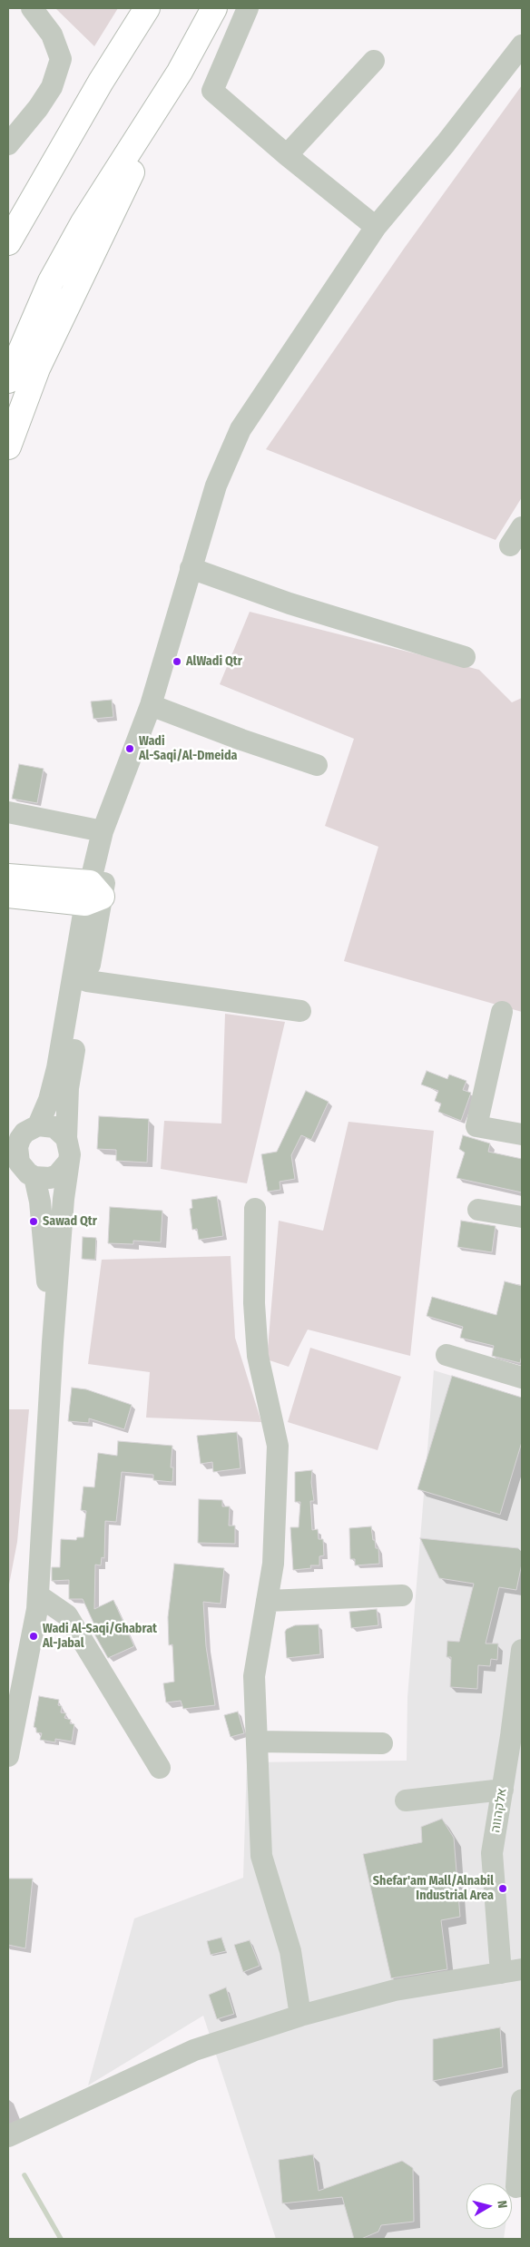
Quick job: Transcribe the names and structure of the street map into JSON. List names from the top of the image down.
{
  "streets": {
    "street": ["אלקהווה"]
  },
  "places": [
    "AlWadi Qtr",
    "Wadi Al-Saqi/Al-Dmeida",
    "Sawad Qtr",
    "Wadi Al-Saqi/Ghabrat Al-Jabal",
    "Shefar'am Mall/Alnabil Industrial Area"
  ],
  "north": "right"
}
